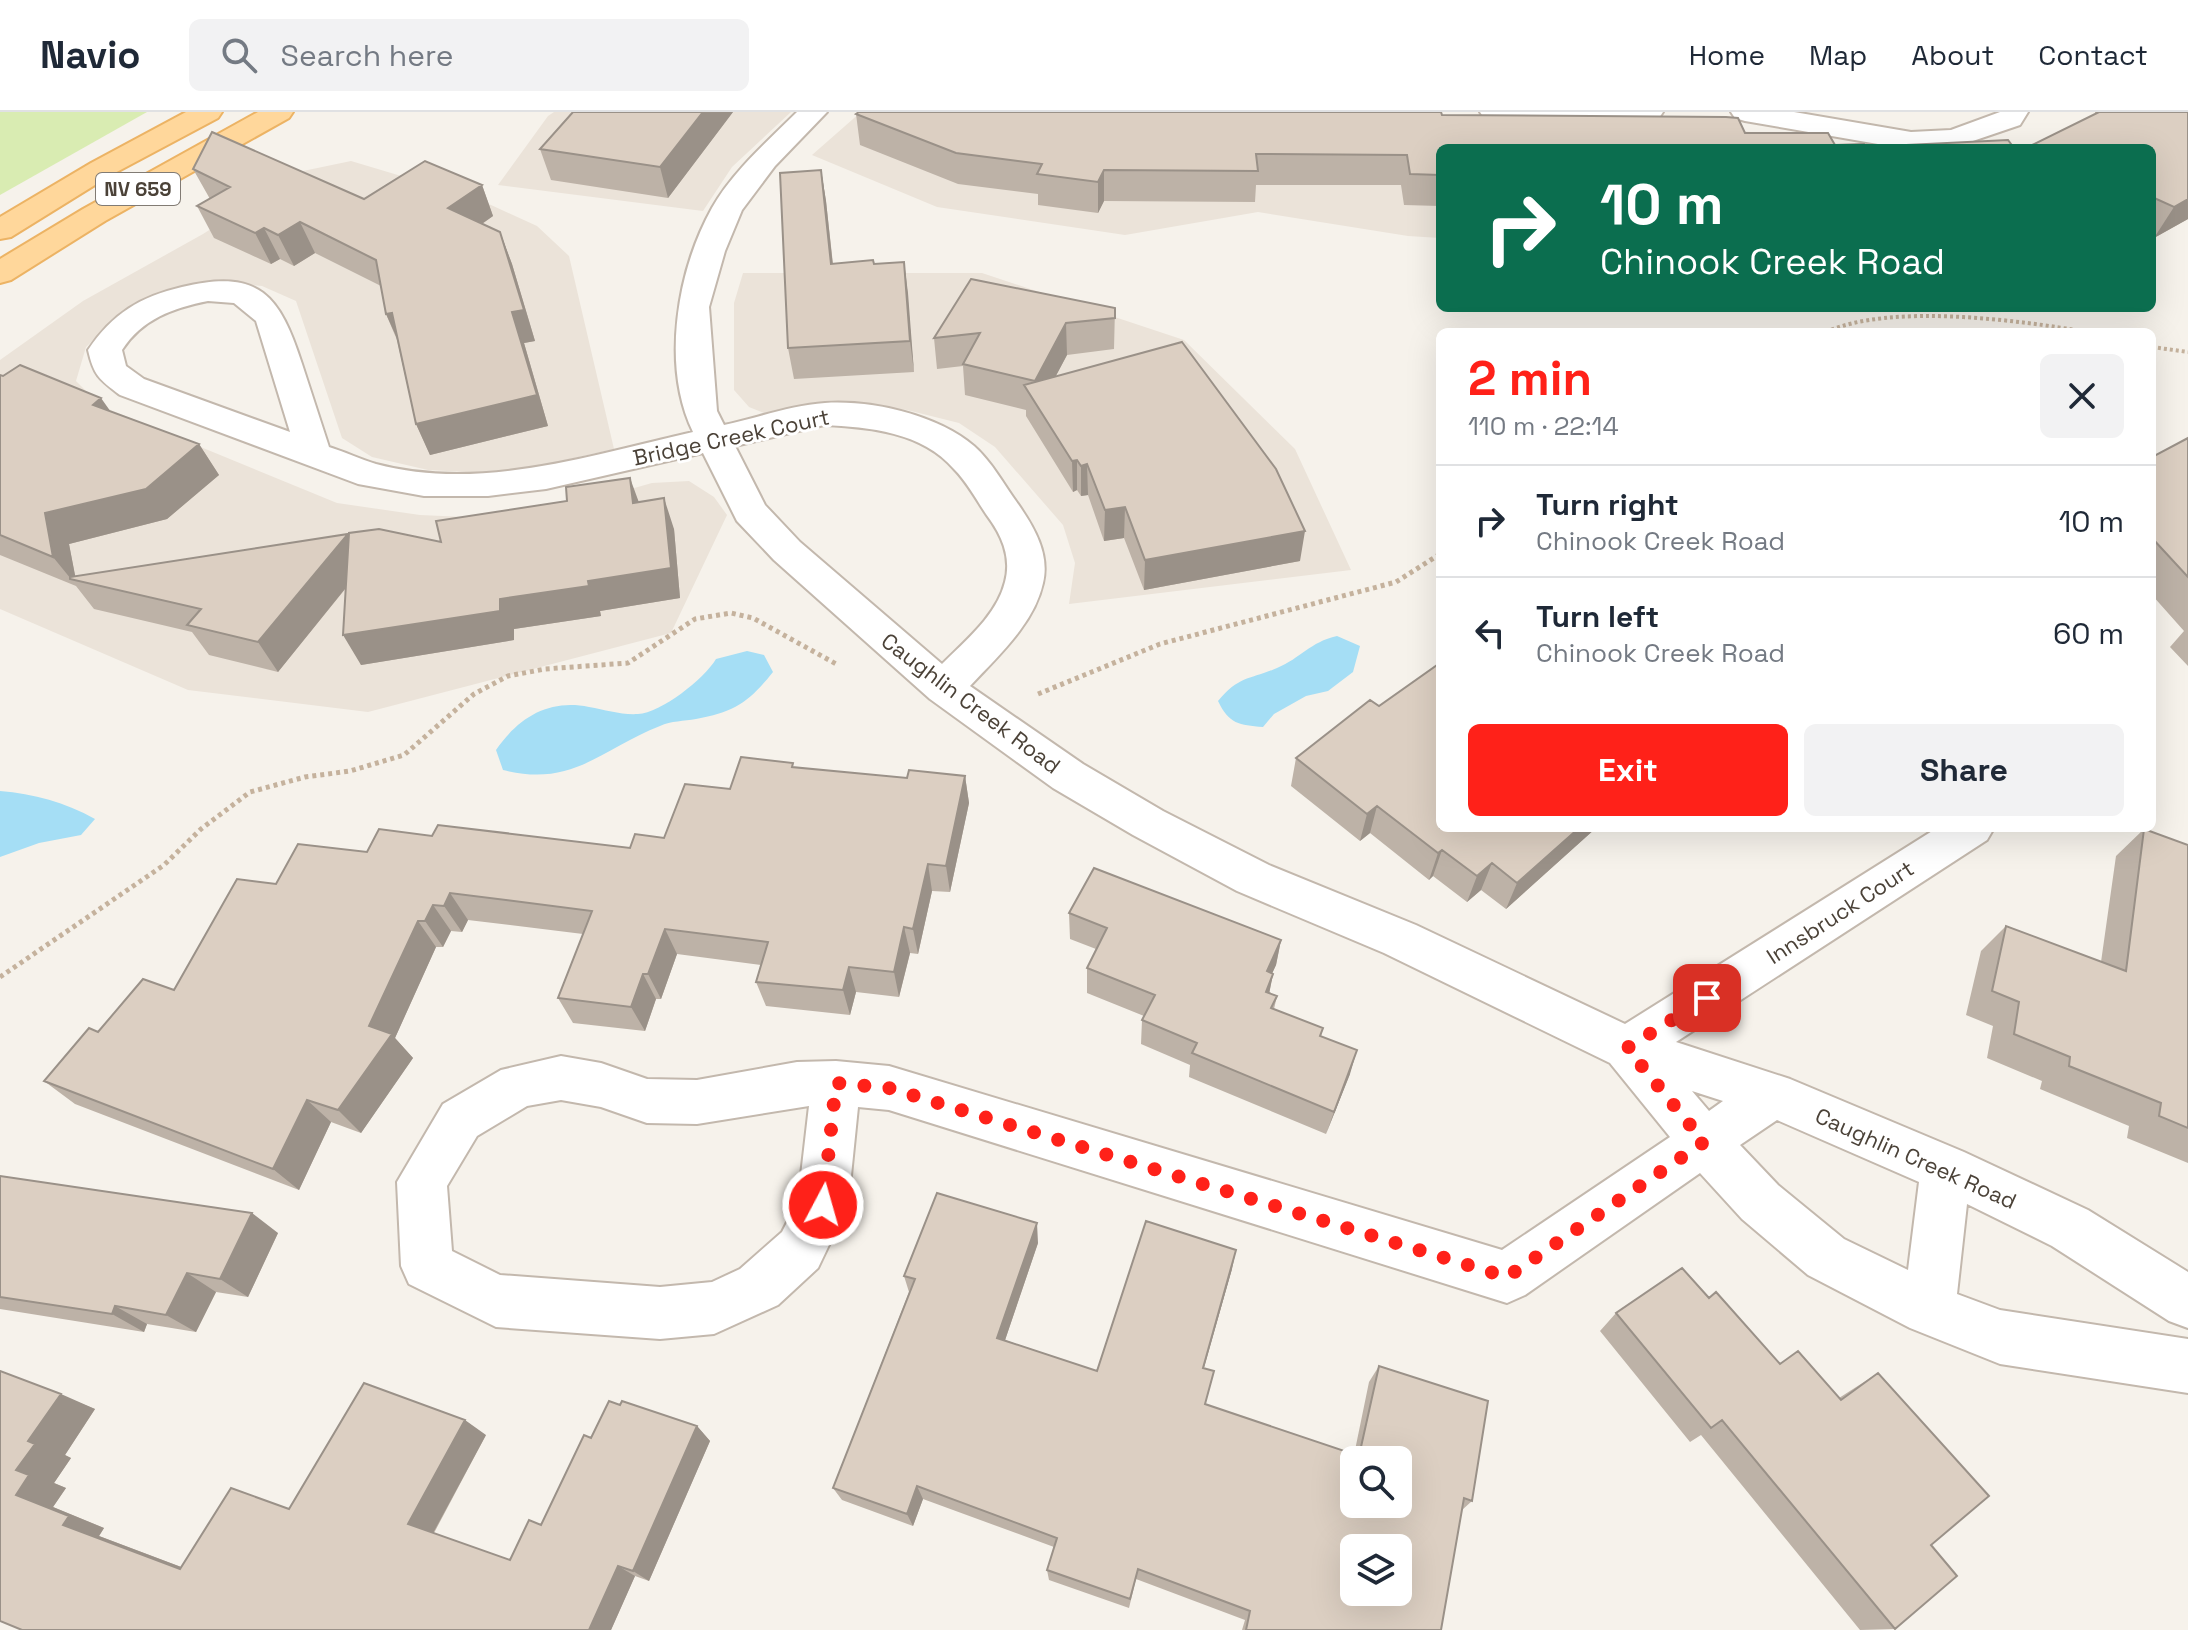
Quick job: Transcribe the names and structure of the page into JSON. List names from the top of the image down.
{
  "streets": {
    "main road": ["NV 659"],
    "street": ["Bridge Creek Court", "Caughlin Creek Road", "Innsbruck Court"]
  },
  "crossings": [
    ["Bridge Creek Court", "Caughlin Creek Road"],
    ["Caughlin Creek Road", "Innsbruck Court"]
  ],
  "page": {
    "header": "Navio",
    "search": "Search here",
    "nav": [
      "Home",
      "Map",
      "About",
      "Contact"
    ],
    "turn": ["10 m", "Chinook Creek Road"],
    "heading": ["2 min", "110 m · 22:14"],
    "list": [
      {
        "name": "Turn right",
        "note": "Chinook Creek Road",
        "value": "10 m"
      },
      {
        "name": "Turn left",
        "note": "Chinook Creek Road",
        "value": "60 m"
      }
    ],
    "buttons": ["Exit", "Share"]
  }
}
